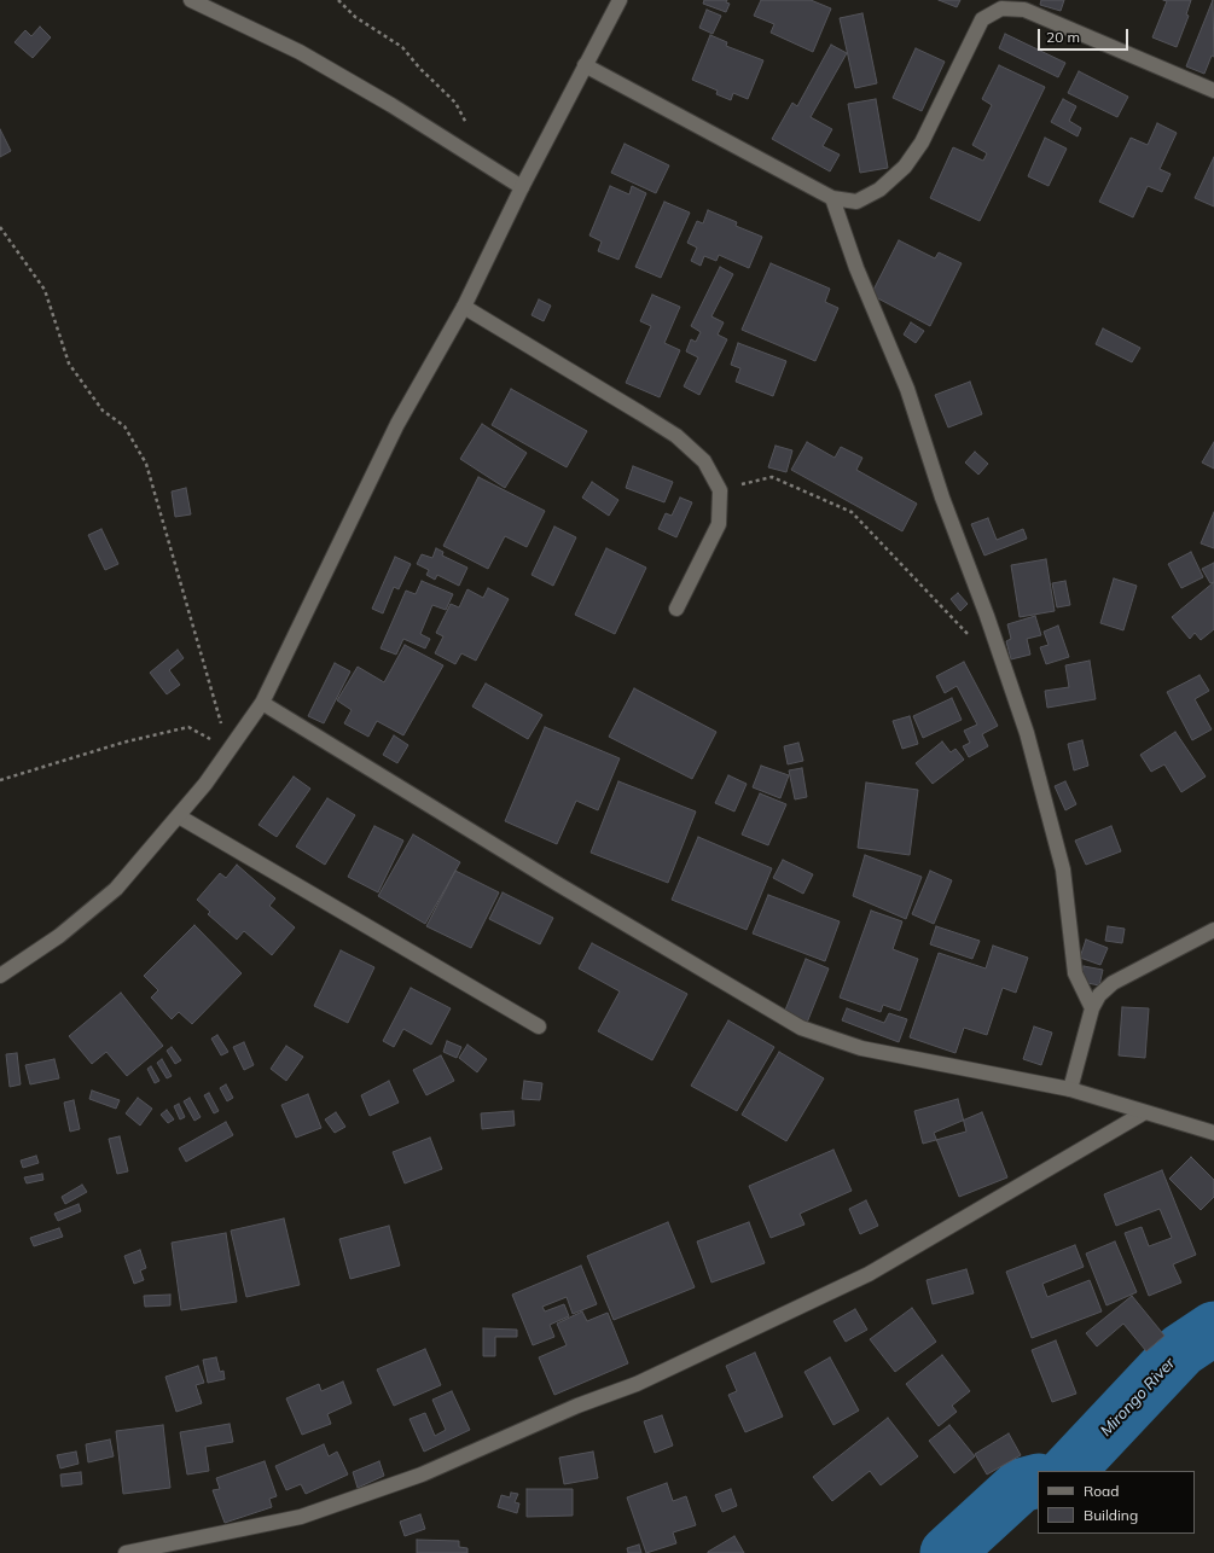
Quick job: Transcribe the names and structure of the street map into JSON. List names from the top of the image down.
{
  "water": ["Mirongo River"],
  "legend": ["Road", "Building"],
  "scale_bar": "20 m"
}
